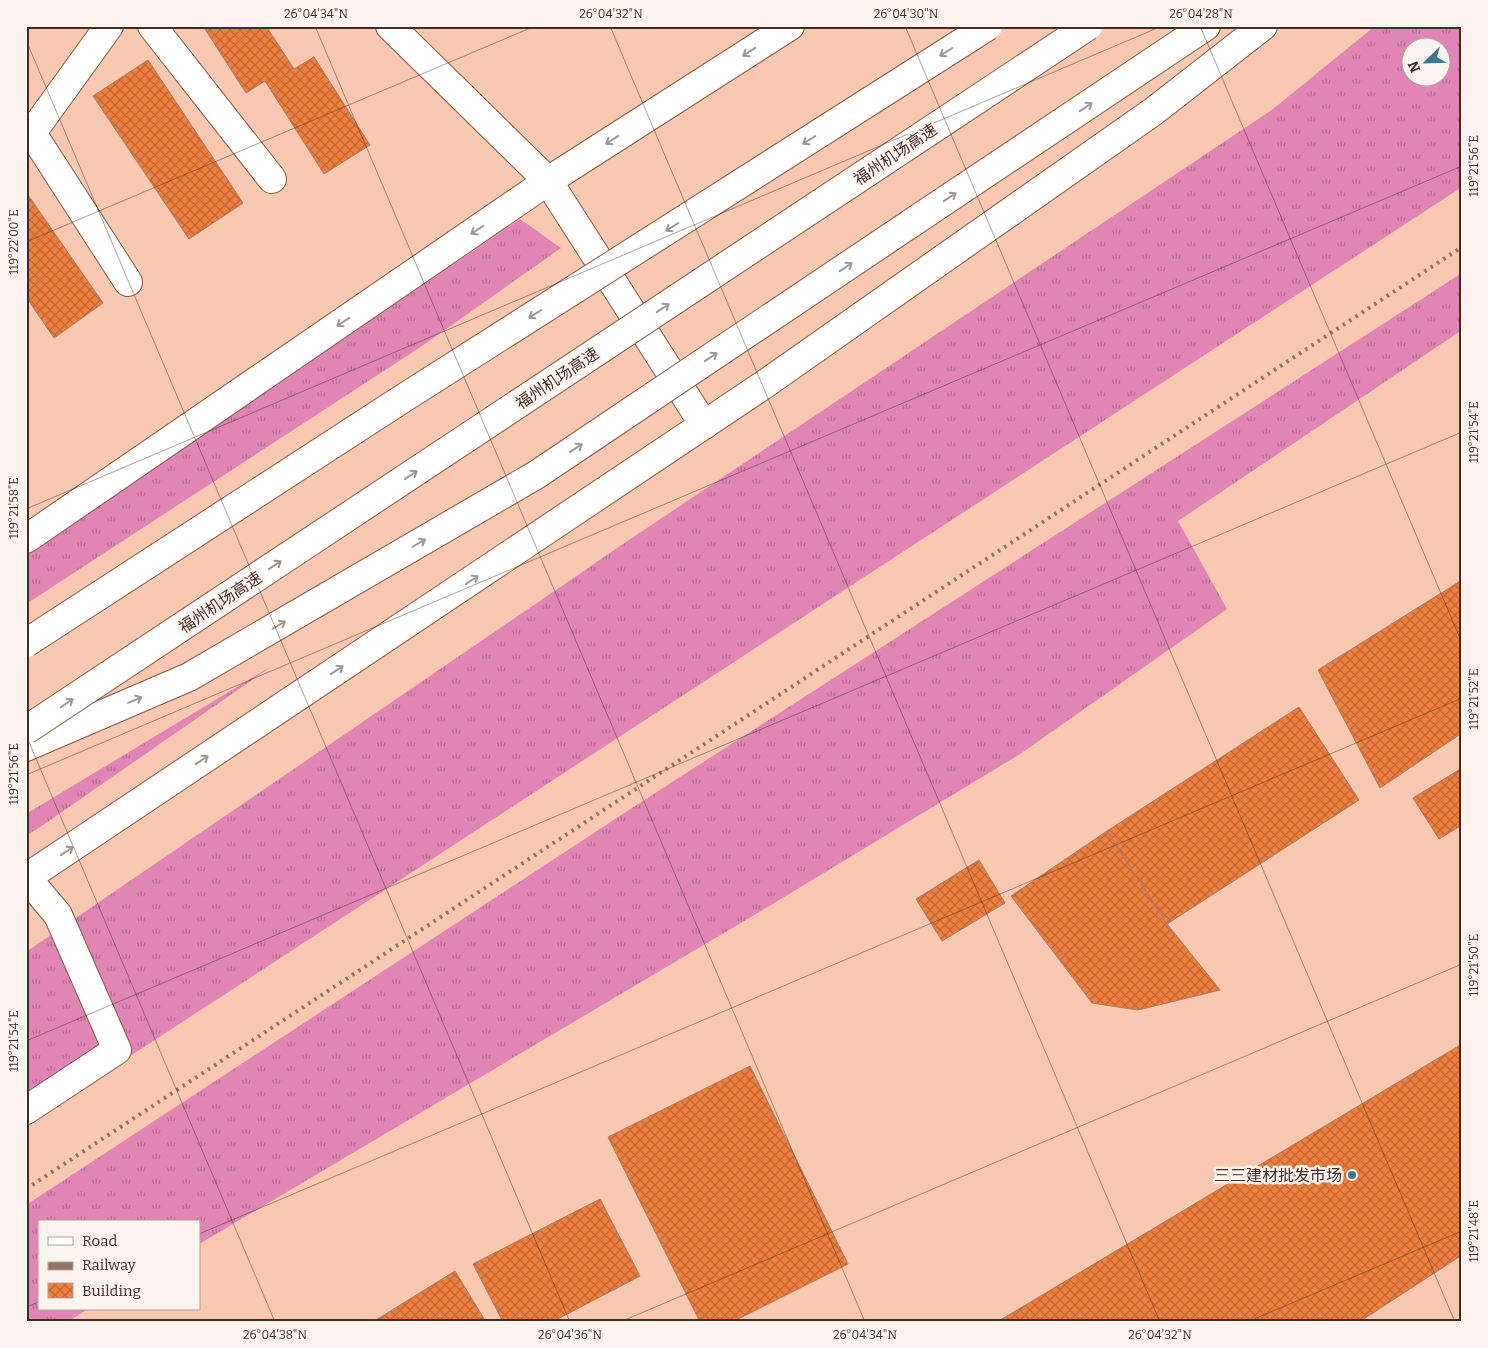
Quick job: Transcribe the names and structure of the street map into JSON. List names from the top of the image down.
{
  "streets": {
    "main road": ["福州机场高速"]
  },
  "places": ["三三建材批发市场"],
  "legend": ["Road", "Railway", "Building"],
  "north": "bottom left",
  "coordinates": [
    "26°04'34\"N",
    "26°04'32\"N",
    "26°04'30\"N",
    "26°04'28\"N",
    "119°21'56\"E",
    "119°22'00\"E",
    "119°21'54\"E",
    "119°21'58\"E",
    "119°21'52\"E",
    "119°21'50\"E",
    "119°21'48\"E",
    "26°04'38\"N",
    "26°04'36\"N"
  ]
}
